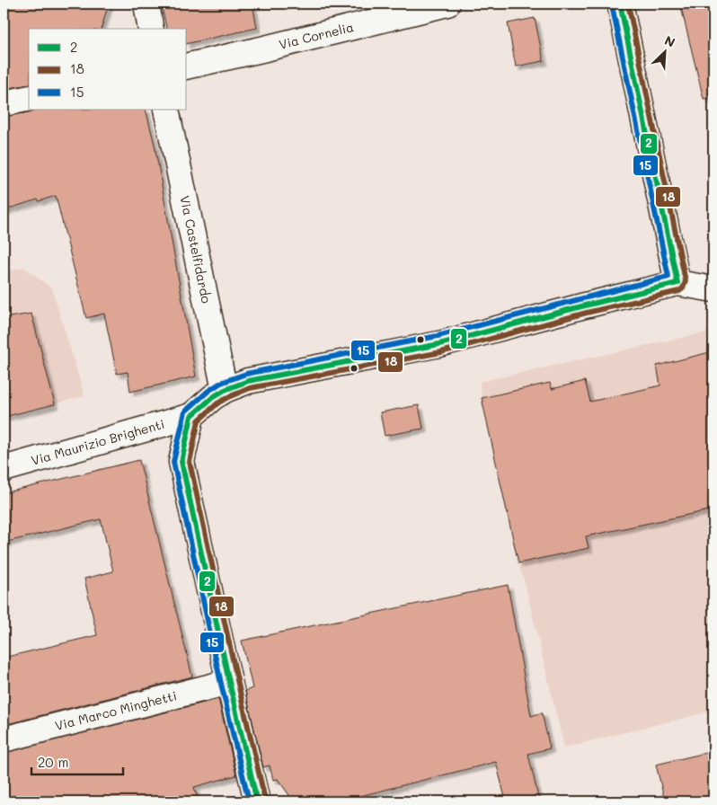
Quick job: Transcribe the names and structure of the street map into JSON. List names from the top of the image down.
{
  "streets": {
    "street": [
      "Via Cornelia",
      "Via Castelfidardo",
      "Via Maurizio Brighenti",
      "Via Marco Minghetti"
    ]
  },
  "lines": ["transit line 2", "transit line 18", "transit line 15"],
  "legend": ["2", "18", "15"],
  "scale_bar": "20 m",
  "north": "top right"
}
